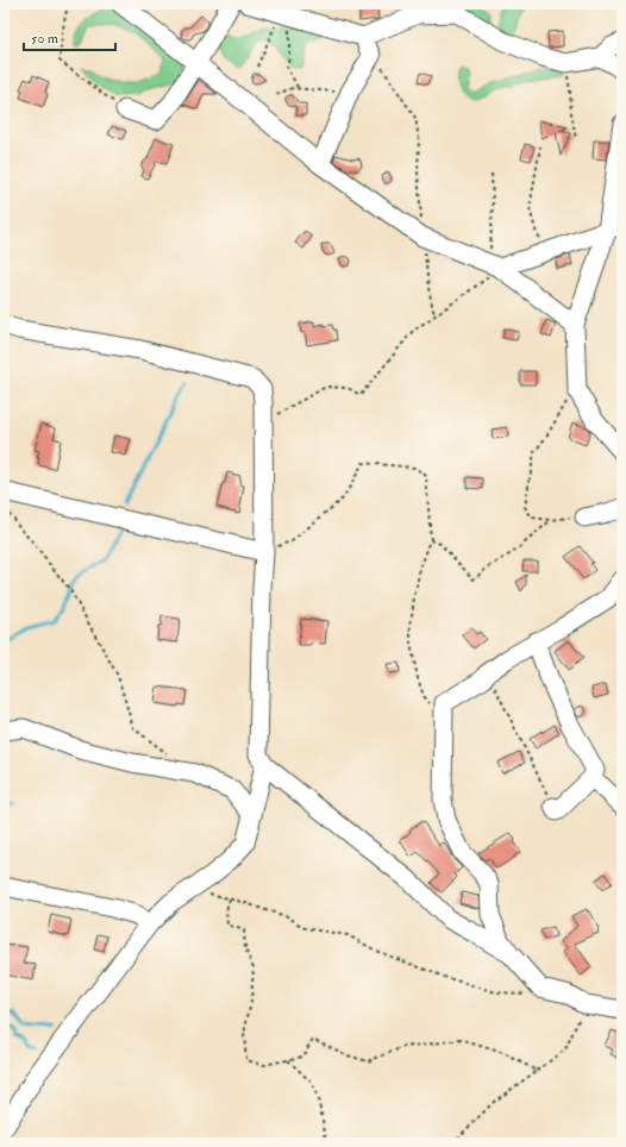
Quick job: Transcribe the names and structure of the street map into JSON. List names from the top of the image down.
{
  "scale_bar": "50 m"
}
